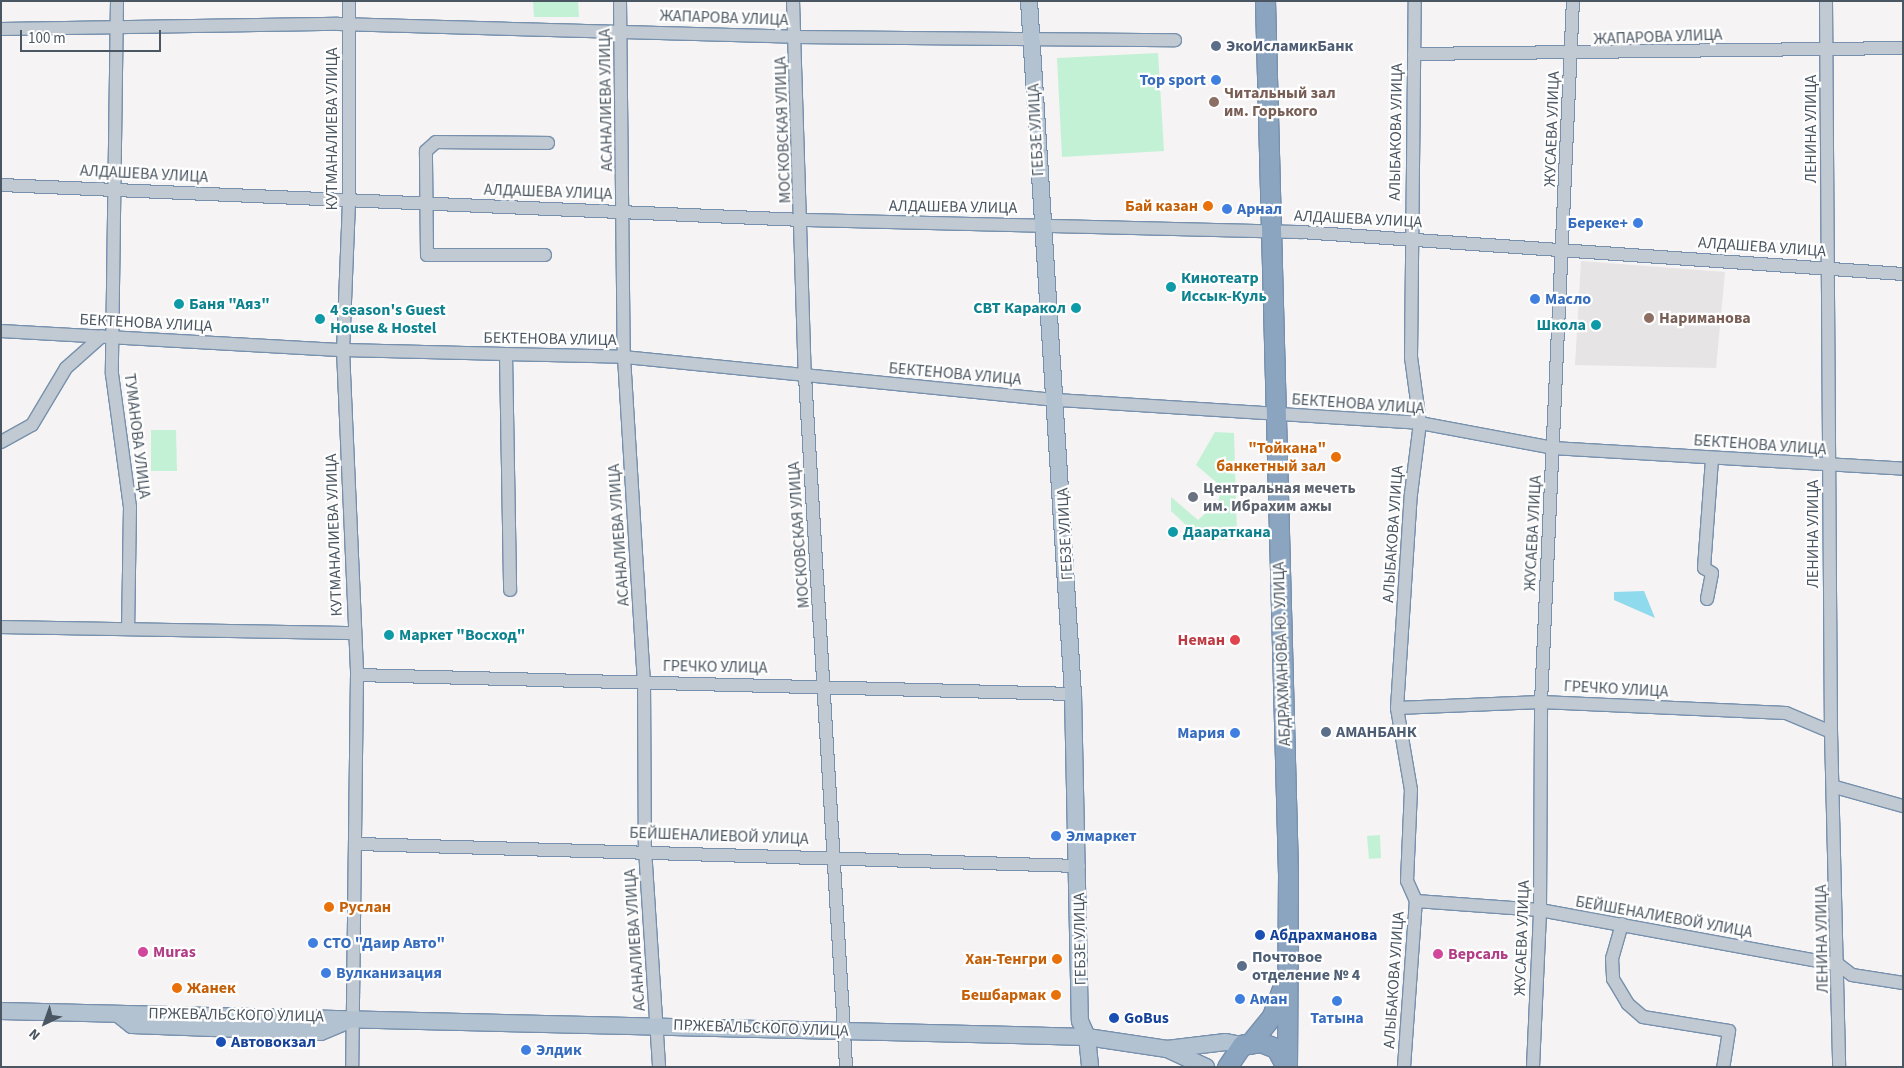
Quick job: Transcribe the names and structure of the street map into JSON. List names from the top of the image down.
{
  "streets": {
    "highway": ["АБДРАХМАНОВА Ю. УЛИЦА"],
    "main road": ["ГЕБЗЕ УЛИЦА", "ПРЖЕВАЛЬСКОГО УЛИЦА"],
    "street": [
      "ЖАПАРОВА УЛИЦА",
      "АСАНАЛИЕВА УЛИЦА",
      "КУТМАНАЛИЕВА УЛИЦА",
      "ЖУСАЕВА УЛИЦА",
      "ЛЕНИНА УЛИЦА",
      "МОСКОВСКАЯ УЛИЦА",
      "АЛЫБАКОВА УЛИЦА",
      "АЛДАШЕВА УЛИЦА",
      "БЕКТЕНОВА УЛИЦА",
      "ТУМАНОВА УЛИЦА",
      "ГРЕЧКО УЛИЦА",
      "БЕЙШЕНАЛИЕВОЙ УЛИЦА"
    ]
  },
  "crossings": [
    ["ЖАПАРОВА УЛИЦА", "АСАНАЛИЕВА УЛИЦА"],
    ["ЖАПАРОВА УЛИЦА", "КУТМАНАЛИЕВА УЛИЦА"],
    ["ЖАПАРОВА УЛИЦА", "ЖУСАЕВА УЛИЦА"],
    ["ЖАПАРОВА УЛИЦА", "ЛЕНИНА УЛИЦА"],
    ["ЖАПАРОВА УЛИЦА", "МОСКОВСКАЯ УЛИЦА"],
    ["ЖАПАРОВА УЛИЦА", "ГЕБЗЕ УЛИЦА"],
    ["ЖАПАРОВА УЛИЦА", "АЛЫБАКОВА УЛИЦА"],
    ["ЖАПАРОВА УЛИЦА", "ТУМАНОВА УЛИЦА"],
    ["АСАНАЛИЕВА УЛИЦА", "АЛДАШЕВА УЛИЦА"],
    ["АСАНАЛИЕВА УЛИЦА", "БЕКТЕНОВА УЛИЦА"],
    ["АСАНАЛИЕВА УЛИЦА", "ГРЕЧКО УЛИЦА"],
    ["АСАНАЛИЕВА УЛИЦА", "БЕЙШЕНАЛИЕВОЙ УЛИЦА"],
    ["АСАНАЛИЕВА УЛИЦА", "ПРЖЕВАЛЬСКОГО УЛИЦА"],
    ["КУТМАНАЛИЕВА УЛИЦА", "АЛДАШЕВА УЛИЦА"],
    ["КУТМАНАЛИЕВА УЛИЦА", "БЕКТЕНОВА УЛИЦА"],
    ["КУТМАНАЛИЕВА УЛИЦА", "ГРЕЧКО УЛИЦА"],
    ["КУТМАНАЛИЕВА УЛИЦА", "БЕЙШЕНАЛИЕВОЙ УЛИЦА"],
    ["КУТМАНАЛИЕВА УЛИЦА", "ПРЖЕВАЛЬСКОГО УЛИЦА"],
    ["ЖУСАЕВА УЛИЦА", "АЛДАШЕВА УЛИЦА"],
    ["ЖУСАЕВА УЛИЦА", "БЕКТЕНОВА УЛИЦА"],
    ["ЖУСАЕВА УЛИЦА", "ГРЕЧКО УЛИЦА"],
    ["ЖУСАЕВА УЛИЦА", "БЕЙШЕНАЛИЕВОЙ УЛИЦА"],
    ["ЛЕНИНА УЛИЦА", "АЛДАШЕВА УЛИЦА"],
    ["ЛЕНИНА УЛИЦА", "БЕКТЕНОВА УЛИЦА"],
    ["ЛЕНИНА УЛИЦА", "ГРЕЧКО УЛИЦА"],
    ["ЛЕНИНА УЛИЦА", "БЕЙШЕНАЛИЕВОЙ УЛИЦА"],
    ["МОСКОВСКАЯ УЛИЦА", "АЛДАШЕВА УЛИЦА"],
    ["МОСКОВСКАЯ УЛИЦА", "БЕКТЕНОВА УЛИЦА"],
    ["МОСКОВСКАЯ УЛИЦА", "ГРЕЧКО УЛИЦА"],
    ["МОСКОВСКАЯ УЛИЦА", "БЕЙШЕНАЛИЕВОЙ УЛИЦА"],
    ["МОСКОВСКАЯ УЛИЦА", "ПРЖЕВАЛЬСКОГО УЛИЦА"],
    ["ГЕБЗЕ УЛИЦА", "АЛДАШЕВА УЛИЦА"],
    ["ГЕБЗЕ УЛИЦА", "БЕКТЕНОВА УЛИЦА"],
    ["ГЕБЗЕ УЛИЦА", "ГРЕЧКО УЛИЦА"],
    ["ГЕБЗЕ УЛИЦА", "БЕЙШЕНАЛИЕВОЙ УЛИЦА"],
    ["ГЕБЗЕ УЛИЦА", "ПРЖЕВАЛЬСКОГО УЛИЦА"],
    ["АЛЫБАКОВА УЛИЦА", "АЛДАШЕВА УЛИЦА"],
    ["АЛЫБАКОВА УЛИЦА", "БЕКТЕНОВА УЛИЦА"],
    ["АЛЫБАКОВА УЛИЦА", "ГРЕЧКО УЛИЦА"],
    ["АЛЫБАКОВА УЛИЦА", "БЕЙШЕНАЛИЕВОЙ УЛИЦА"],
    ["АЛДАШЕВА УЛИЦА", "ТУМАНОВА УЛИЦА"],
    ["АЛДАШЕВА УЛИЦА", "АБДРАХМАНОВА Ю. УЛИЦА"],
    ["БЕКТЕНОВА УЛИЦА", "ТУМАНОВА УЛИЦА"],
    ["БЕКТЕНОВА УЛИЦА", "АБДРАХМАНОВА Ю. УЛИЦА"],
    ["АБДРАХМАНОВА Ю. УЛИЦА", "ПРЖЕВАЛЬСКОГО УЛИЦА"]
  ],
  "places": [
    "ЭкоИсламикБанк",
    "Top sport",
    "Читальный зал им. Горького",
    "Бай казан",
    "Арнал",
    "Береке+",
    "Кинотеатр Иссык-Куль",
    "Масло",
    "Баня \"Аяз\"",
    "СВТ Каракол",
    "Нариманова",
    "4 season's Guest House & Hostel",
    "Школа",
    "\"Тойкана\" банкетный зал",
    "Центральная мечеть им. Ибрахим ажы",
    "Даараткана",
    "Маркет \"Восход\"",
    "Неман",
    "АМАНБАНК",
    "Мария",
    "Элмаркет",
    "Руслан",
    "Абдрахманова",
    "СТО \"Даир Авто\"",
    "Muras",
    "Версаль",
    "Хан-Тенгри",
    "Почтовое отделение № 4",
    "Вулканизация",
    "Жанек",
    "Бешбармак",
    "Аман",
    "Татына",
    "GoBus",
    "Автовокзал",
    "Элдик"
  ],
  "scale_bar": "100 m",
  "north": "bottom left"
}
